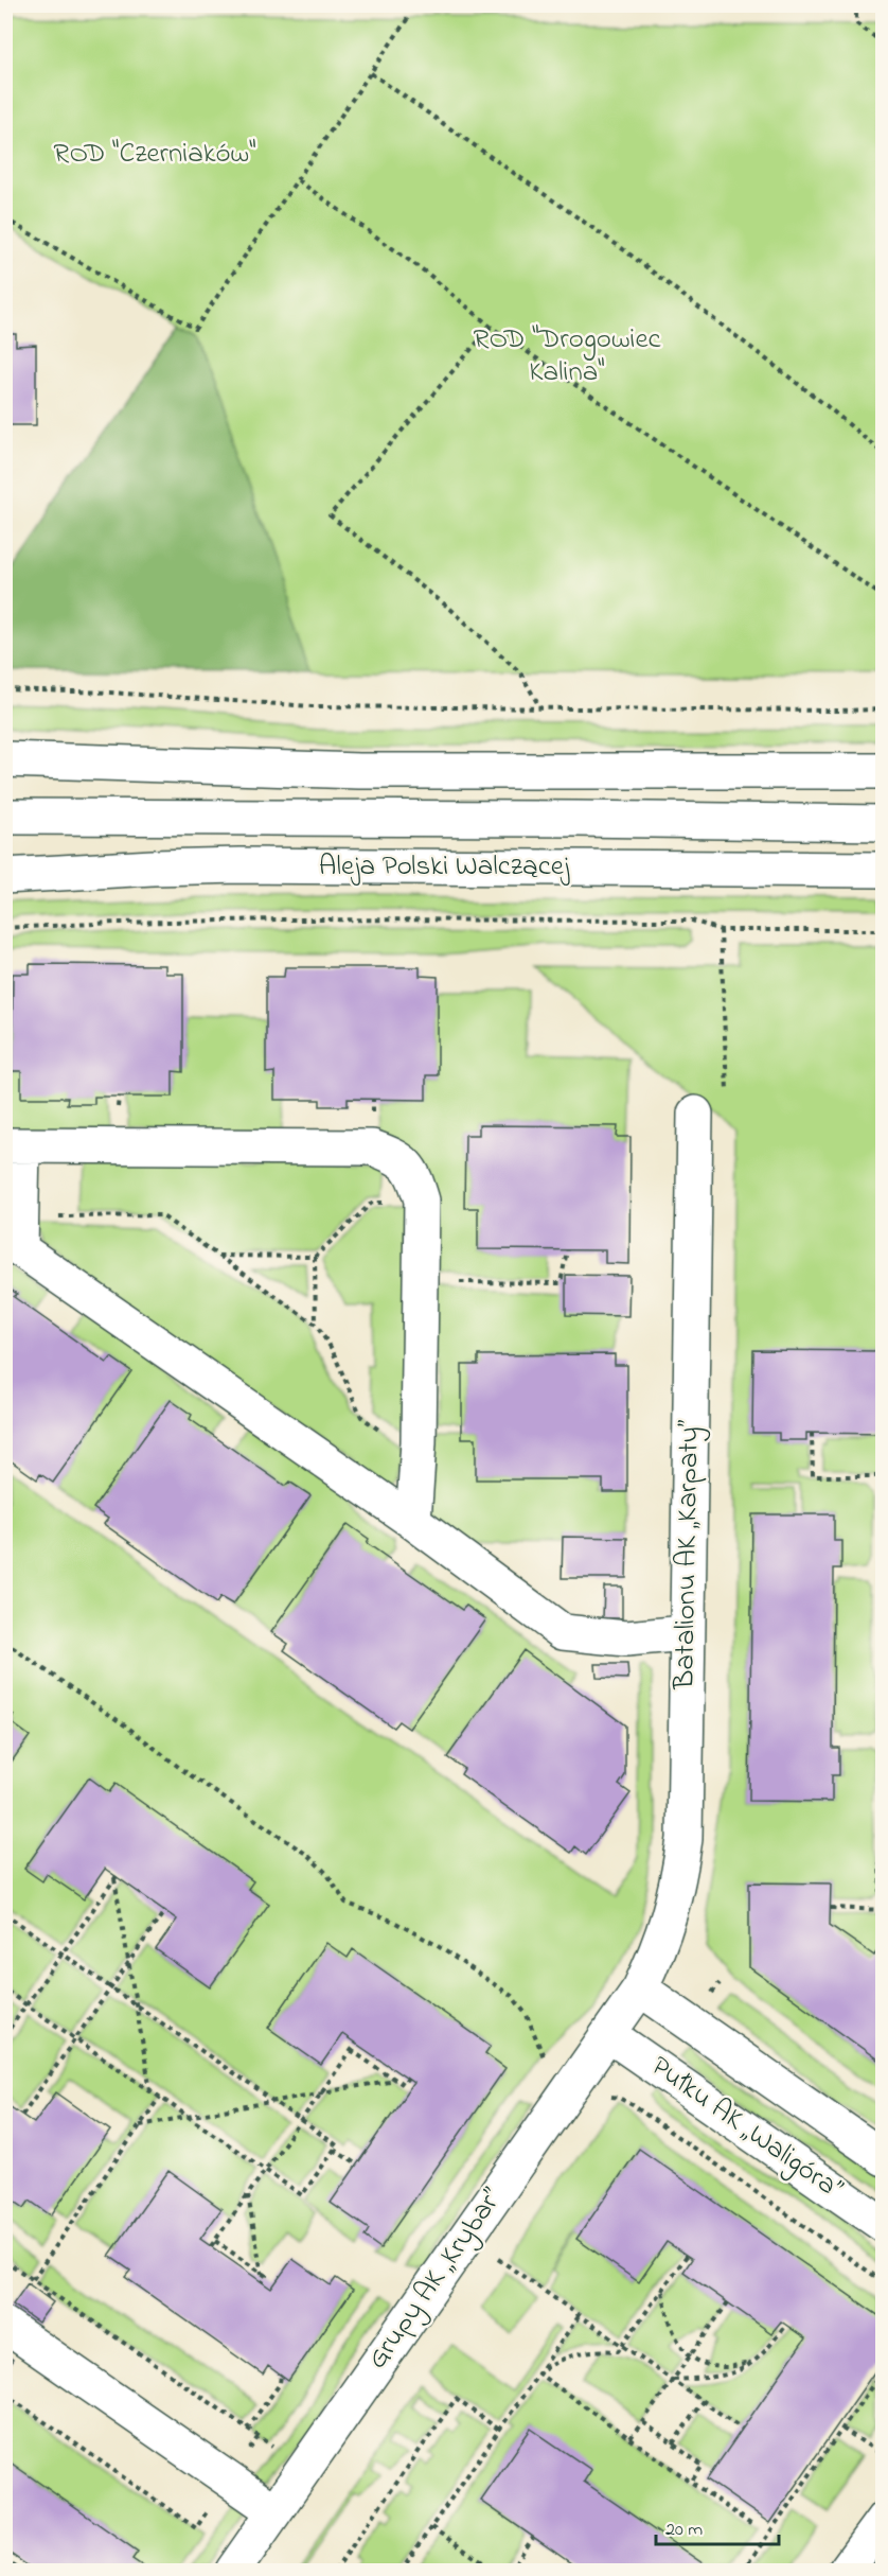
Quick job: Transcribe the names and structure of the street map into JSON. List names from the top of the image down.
{
  "streets": {
    "street": [
      "Aleja Polski Walczącej",
      "Batalionu AK „Karpaty”",
      "Pułku AK „Waligóra”",
      "Grupy AK „Krybar”"
    ]
  },
  "crossings": [
    ["Batalionu AK „Karpaty”", "Pułku AK „Waligóra”"],
    ["Batalionu AK „Karpaty”", "Grupy AK „Krybar”"],
    ["Pułku AK „Waligóra”", "Grupy AK „Krybar”"]
  ],
  "parks": ["ROD \"Czerniaków\"", "ROD \"Drogowiec Kalina\""],
  "scale_bar": "20 m"
}
